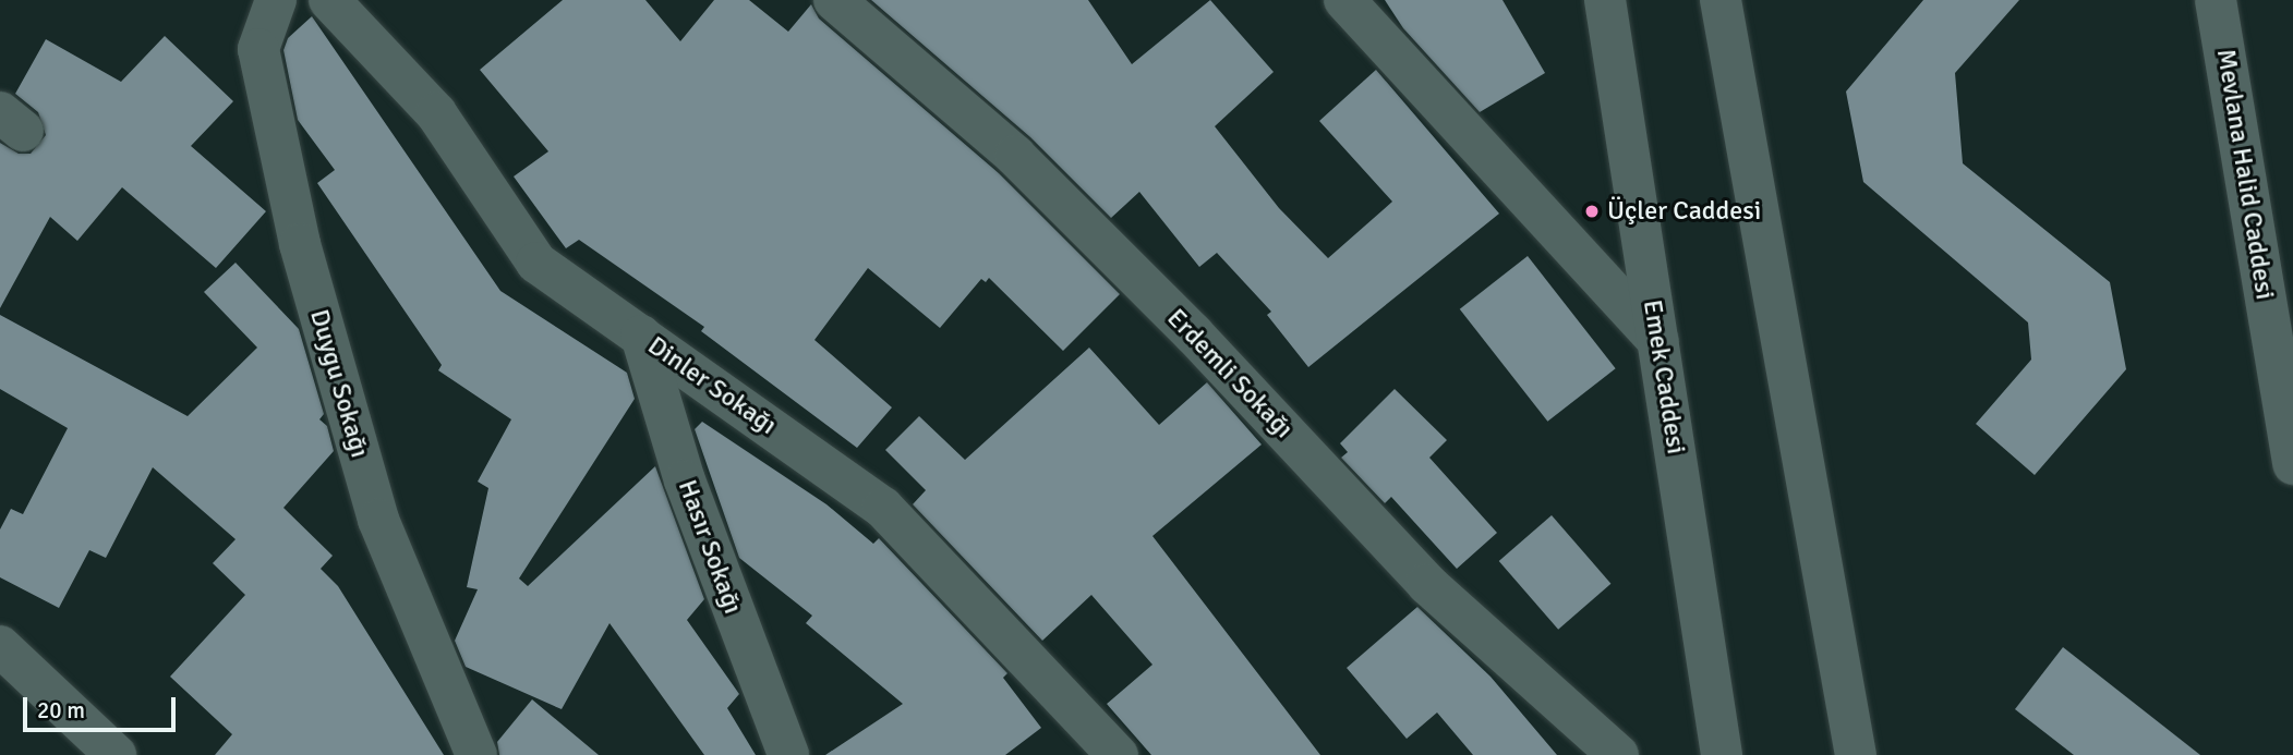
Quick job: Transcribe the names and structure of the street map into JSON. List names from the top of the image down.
{
  "streets": {
    "street": [
      "Mevlana Halid Caddesi",
      "Erdemli Sokağı",
      "Emek Caddesi",
      "Duygu Sokağı",
      "Dinler Sokağı",
      "Hasır Sokağı"
    ]
  },
  "crossings": [
    ["Dinler Sokağı", "Hasır Sokağı"]
  ],
  "places": ["Üçler Caddesi"],
  "scale_bar": "20 m"
}
